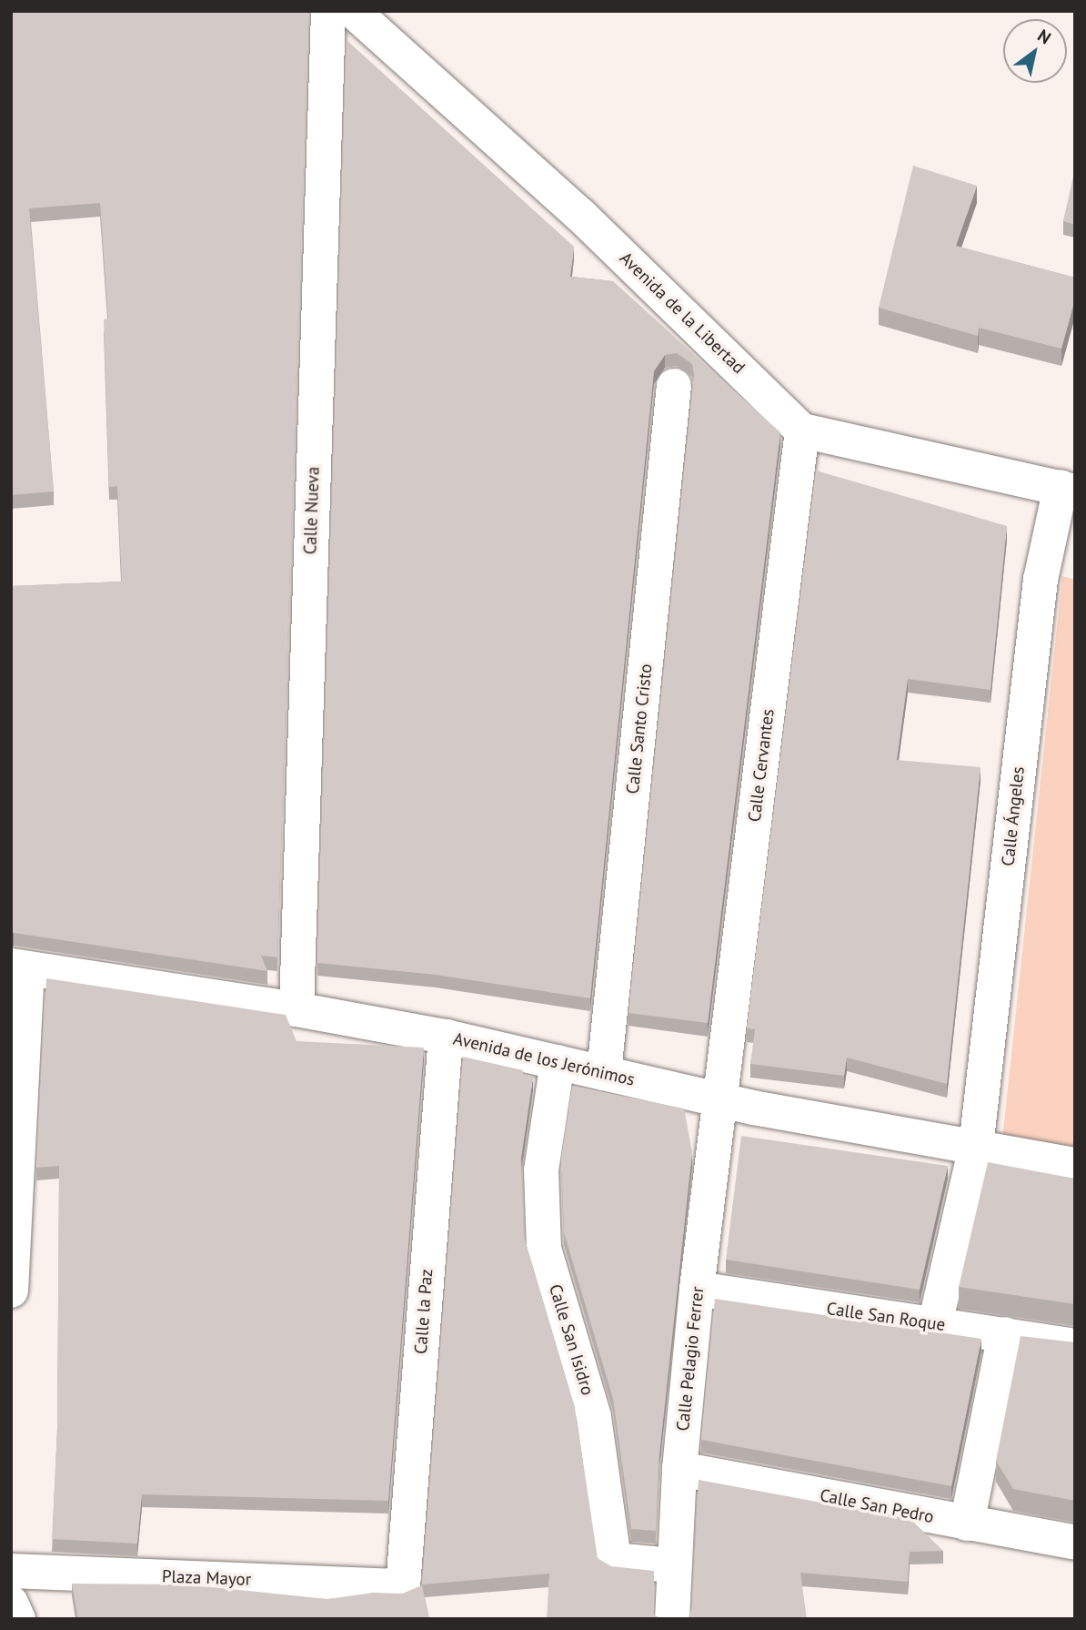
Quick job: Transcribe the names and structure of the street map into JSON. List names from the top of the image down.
{
  "streets": {
    "street": [
      "Avenida de la Libertad",
      "Calle Nueva",
      "Calle Santo Cristo",
      "Calle Cervantes",
      "Calle Ángeles",
      "Avenida de los Jerónimos",
      "Calle la Paz",
      "Calle San Roque",
      "Calle San Isidro",
      "Calle Pelagio Ferrer",
      "Calle San Pedro",
      "Plaza Mayor"
    ]
  },
  "crossings": [
    ["Avenida de la Libertad", "Calle Cervantes"],
    ["Calle Nueva", "Avenida de los Jerónimos"],
    ["Calle Santo Cristo", "Avenida de los Jerónimos"],
    ["Calle Cervantes", "Avenida de los Jerónimos"],
    ["Calle Cervantes", "Calle Pelagio Ferrer"],
    ["Calle Ángeles", "Avenida de los Jerónimos"],
    ["Calle Ángeles", "Calle San Roque"],
    ["Avenida de los Jerónimos", "Calle la Paz"],
    ["Avenida de los Jerónimos", "Calle San Isidro"],
    ["Avenida de los Jerónimos", "Calle Pelagio Ferrer"],
    ["Calle la Paz", "Plaza Mayor"],
    ["Calle San Roque", "Calle Pelagio Ferrer"],
    ["Calle San Isidro", "Calle Pelagio Ferrer"],
    ["Calle Pelagio Ferrer", "Calle San Pedro"]
  ],
  "north": "top right"
}
